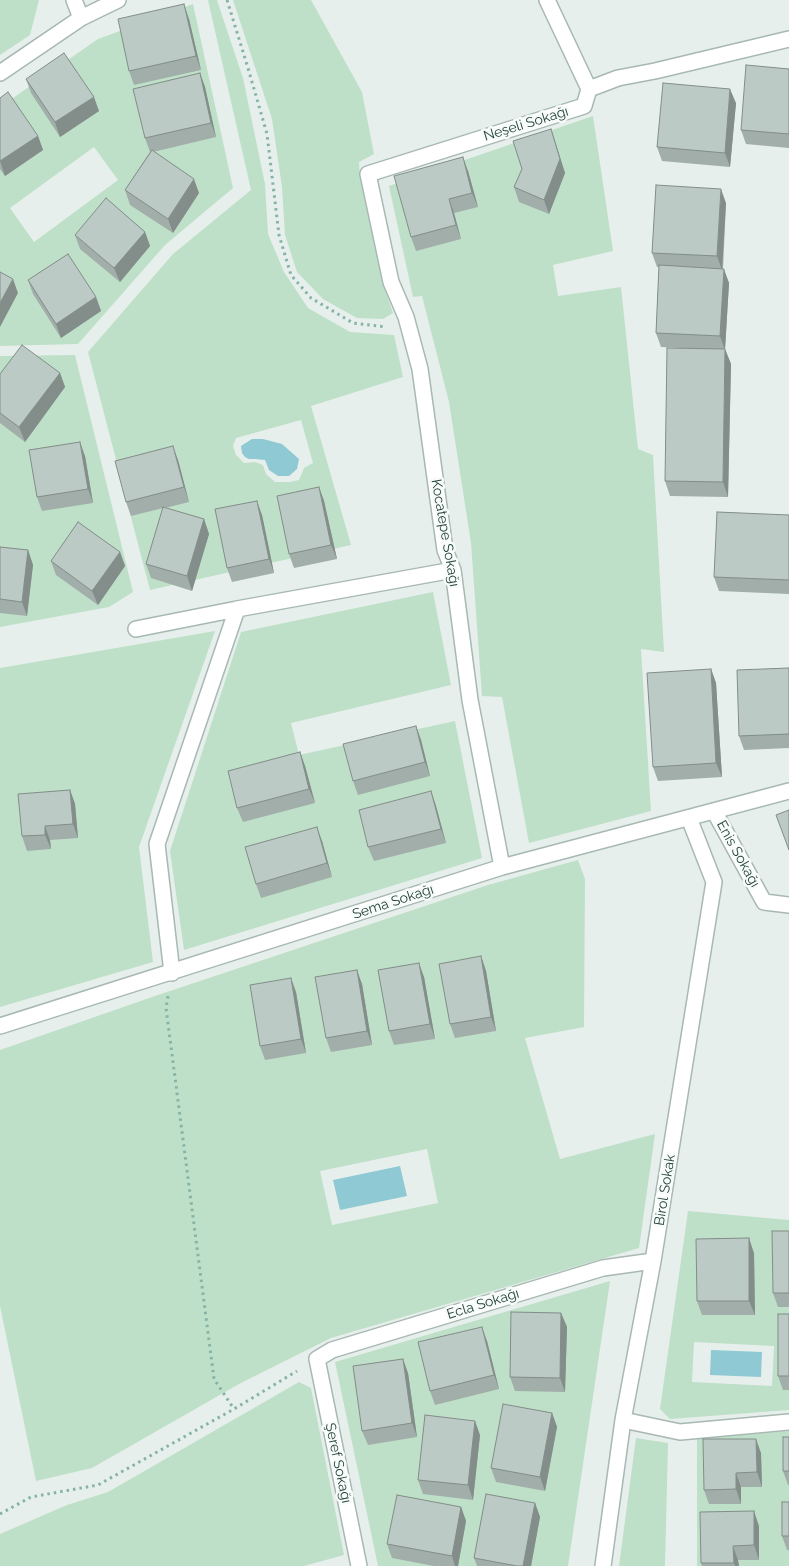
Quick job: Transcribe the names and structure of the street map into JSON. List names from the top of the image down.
{
  "streets": {
    "street": [
      "Neşeli Sokağı",
      "Kocatepe Sokağı",
      "Enis Sokağı",
      "Sema Sokağı",
      "Birol Sokak",
      "Ecla Sokağı",
      "Şeref Sokağı"
    ]
  },
  "crossings": [
    ["Neşeli Sokağı", "Kocatepe Sokağı"],
    ["Kocatepe Sokağı", "Sema Sokağı"],
    ["Enis Sokağı", "Sema Sokağı"],
    ["Sema Sokağı", "Birol Sokak"],
    ["Birol Sokak", "Ecla Sokağı"],
    ["Ecla Sokağı", "Şeref Sokağı"]
  ]
}
